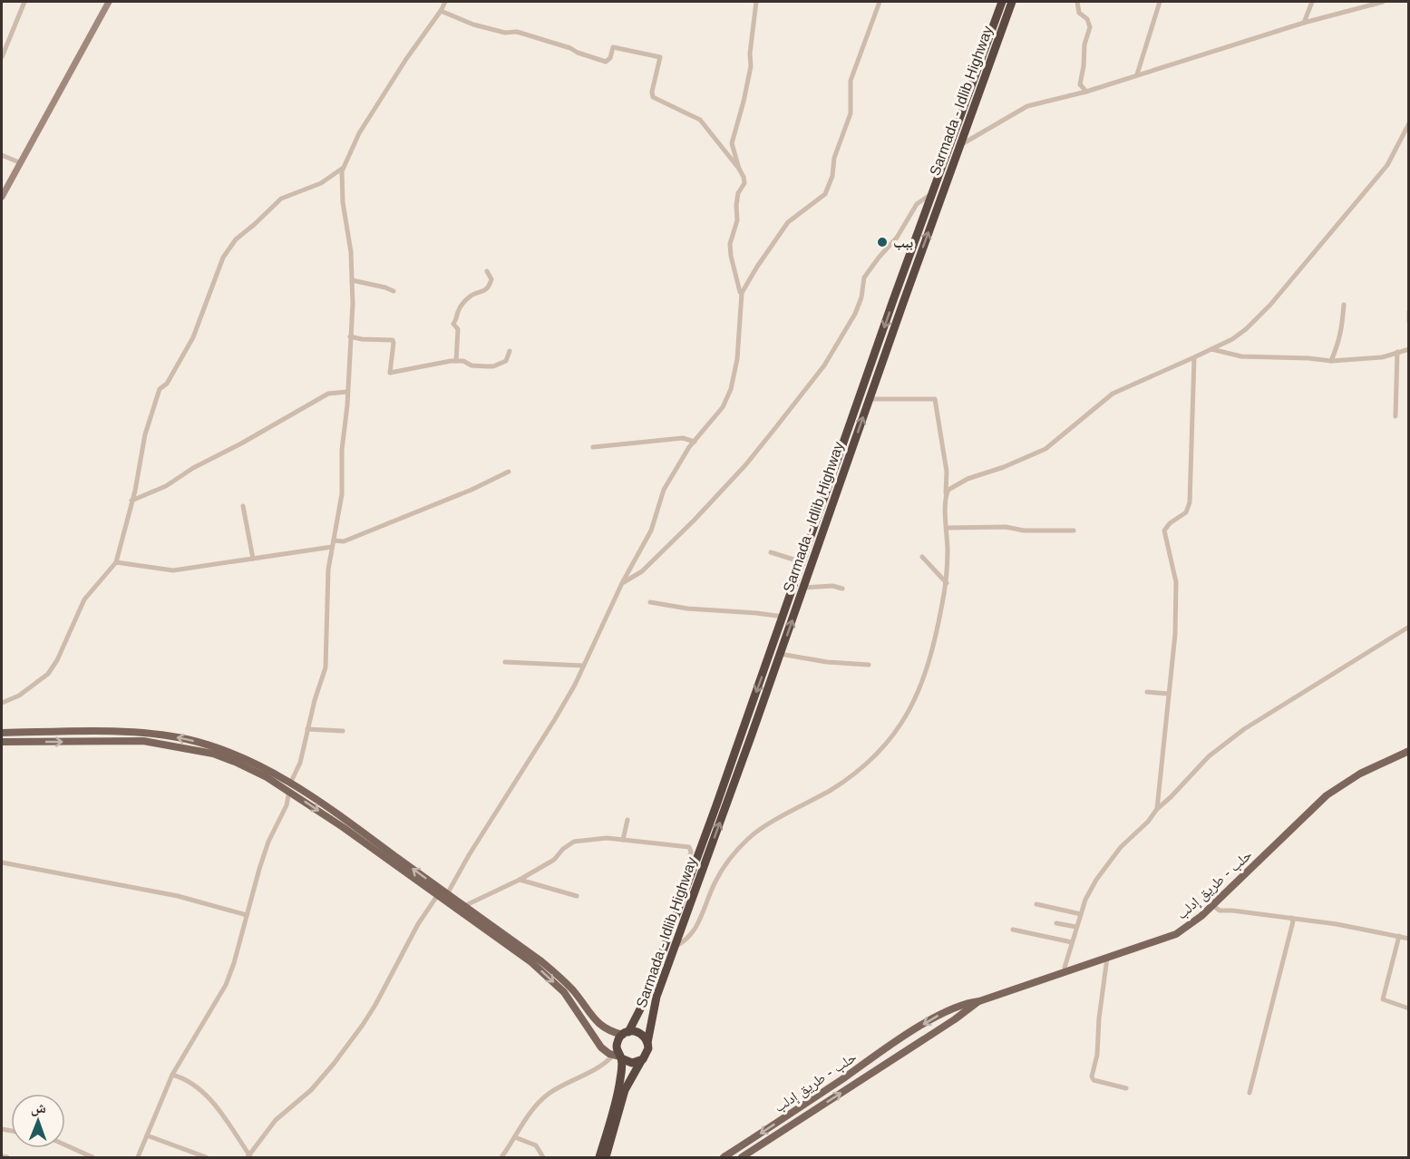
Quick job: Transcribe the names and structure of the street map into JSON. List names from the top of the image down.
{
  "streets": {
    "highway": ["Sarmada - Idlib Highway"],
    "main road": ["حلب - طريق إدلب"]
  },
  "places": ["ببب"],
  "north": "top"
}
